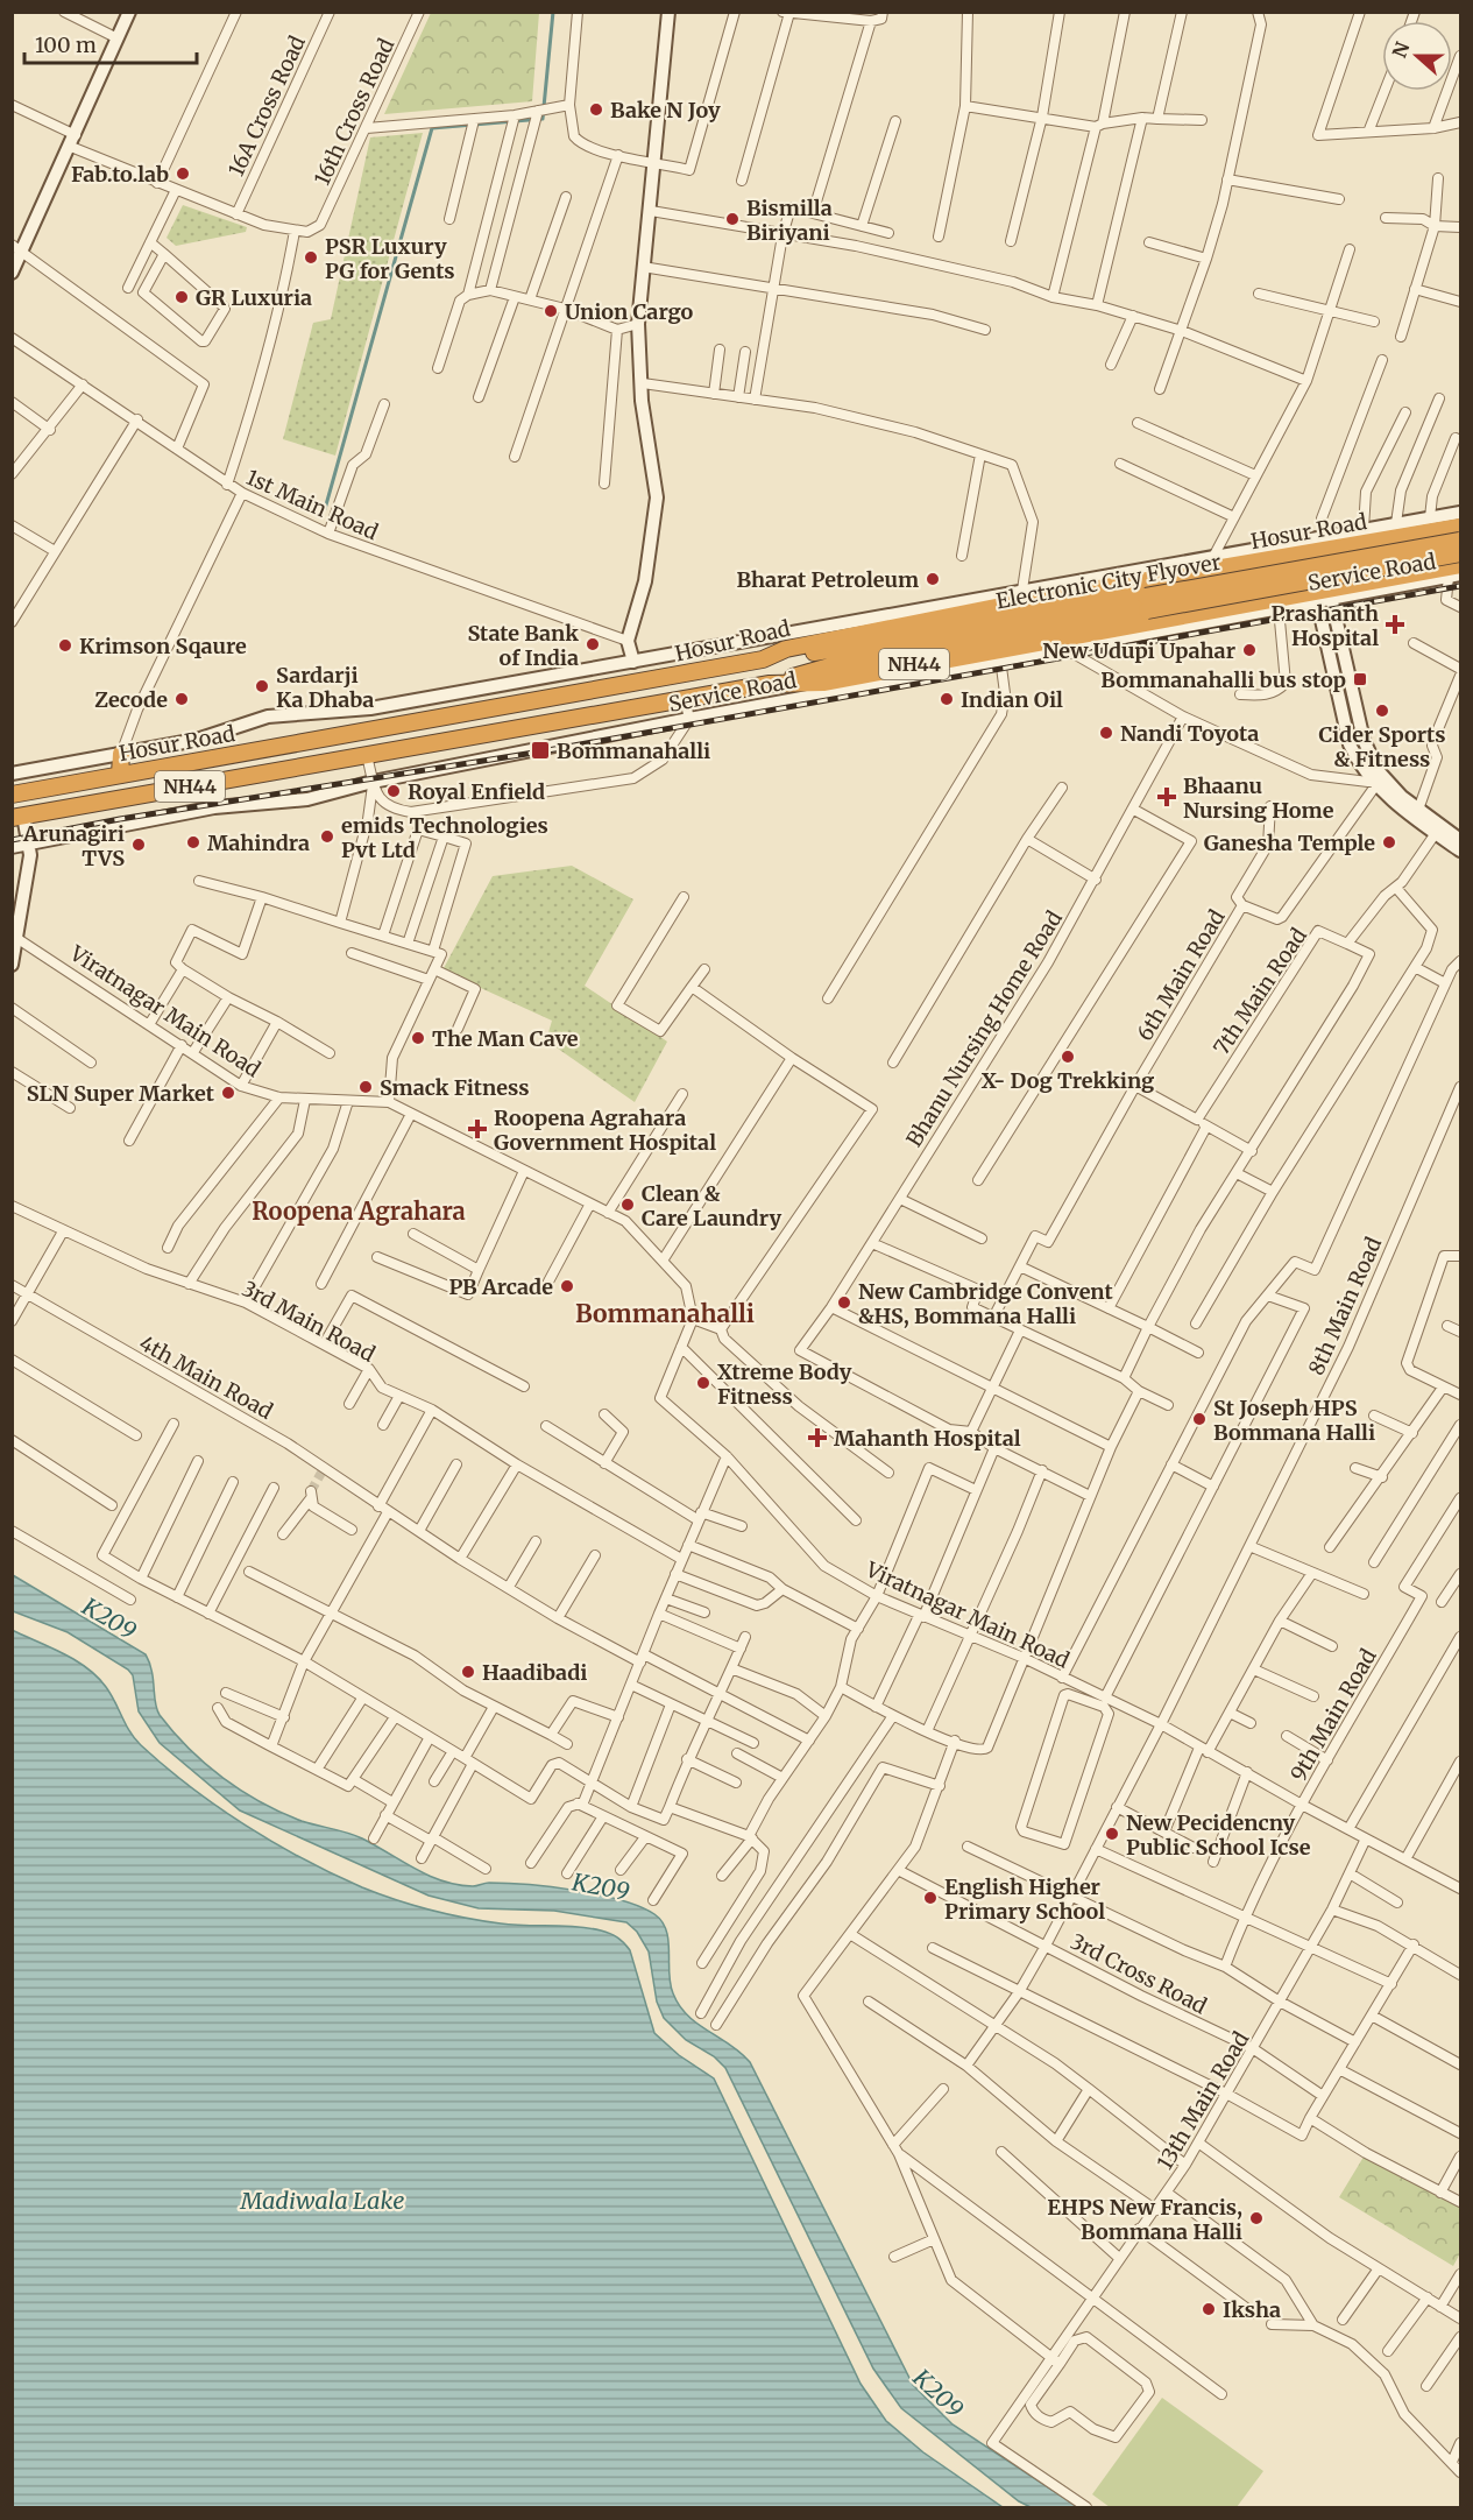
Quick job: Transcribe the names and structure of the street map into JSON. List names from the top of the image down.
{
  "streets": {
    "highway": ["Hosur Road", "Electronic City Flyover", "NH44"],
    "street": [
      "16A Cross Road",
      "16th Cross Road",
      "1st Main Road",
      "Service Road",
      "6th Main Road",
      "7th Main Road",
      "Viratnagar Main Road",
      "Bhanu Nursing Home Road",
      "8th Main Road",
      "3rd Main Road",
      "4th Main Road",
      "9th Main Road",
      "3rd Cross Road",
      "13th Main Road"
    ]
  },
  "crossings": [
    ["Hosur Road", "Electronic City Flyover"],
    ["Service Road", "NH44"],
    ["Electronic City Flyover", "NH44"],
    ["Viratnagar Main Road", "8th Main Road"],
    ["Viratnagar Main Road", "9th Main Road"],
    ["Viratnagar Main Road", "13th Main Road"],
    ["8th Main Road", "3rd Cross Road"],
    ["3rd Cross Road", "13th Main Road"]
  ],
  "districts": ["Roopena Agrahara", "Bommanahalli"],
  "water": ["K209", "Madiwala Lake"],
  "places": {
    "other": [
      "Bake N Joy",
      "Fab.to.lab",
      "Bismilla Biriyani",
      "PSR Luxury PG for Gents",
      "GR Luxuria",
      "Union Cargo",
      "Bharat Petroleum",
      "State Bank of India",
      "Krimson Sqaure",
      "New Udupi Upahar",
      "Sardarji Ka Dhaba",
      "Zecode",
      "Indian Oil",
      "Cider Sports & Fitness",
      "Nandi Toyota",
      "Royal Enfield",
      "emids Technologies Pvt Ltd",
      "Mahindra",
      "Ganesha Temple",
      "Arunagiri TVS",
      "The Man Cave",
      "X- Dog Trekking",
      "Smack Fitness",
      "SLN Super Market",
      "Clean & Care Laundry",
      "PB Arcade",
      "New Cambridge Convent &HS, Bommana Halli",
      "Xtreme Body Fitness",
      "St Joseph HPS Bommana Halli",
      "Haadibadi",
      "New Pecidencny Public School Icse",
      "English Higher Primary School",
      "EHPS New Francis, Bommana Halli",
      "Iksha"
    ],
    "health": [
      "Prashanth Hospital",
      "Bhaanu Nursing Home",
      "Roopena Agrahara Government Hospital",
      "Mahanth Hospital"
    ],
    "transit": ["Bommanahalli bus stop", "Bommanahalli"]
  },
  "scale_bar": "100 m",
  "north": "left"
}
